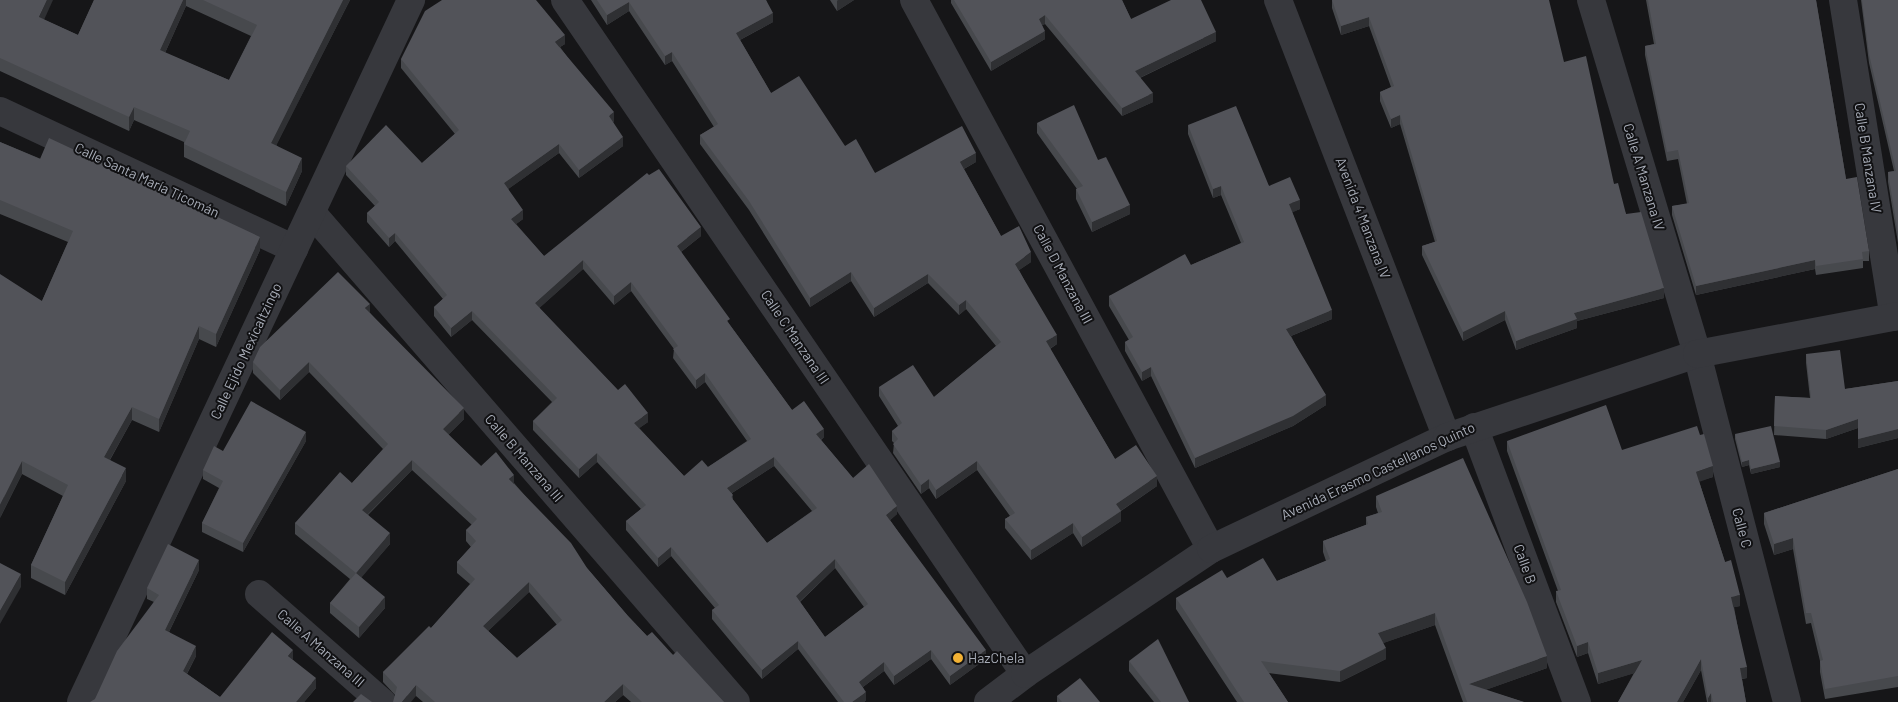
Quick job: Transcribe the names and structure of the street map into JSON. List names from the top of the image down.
{
  "streets": {
    "street": [
      "Calle B Manzana IV",
      "Calle A Manzana IV",
      "Calle Santa María Ticomán",
      "Avenida 4 Manzana IV",
      "Calle D Manzana III",
      "Calle C Manzana III",
      "Calle Ejido Mexicaltzingo",
      "Calle B Manzana III",
      "Avenida Erasmo Castellanos Quinto",
      "Calle C",
      "Calle B",
      "Calle A Manzana III"
    ]
  },
  "crossings": [
    ["Calle B Manzana IV", "Avenida Erasmo Castellanos Quinto"],
    ["Calle A Manzana IV", "Avenida Erasmo Castellanos Quinto"],
    ["Calle A Manzana IV", "Calle C"],
    ["Calle Santa María Ticomán", "Calle Ejido Mexicaltzingo"],
    ["Avenida 4 Manzana IV", "Avenida Erasmo Castellanos Quinto"],
    ["Calle D Manzana III", "Avenida Erasmo Castellanos Quinto"],
    ["Calle C Manzana III", "Avenida Erasmo Castellanos Quinto"],
    ["Calle Ejido Mexicaltzingo", "Calle B Manzana III"],
    ["Avenida Erasmo Castellanos Quinto", "Calle C"],
    ["Avenida Erasmo Castellanos Quinto", "Calle B"]
  ],
  "places": ["HazChela"]
}
